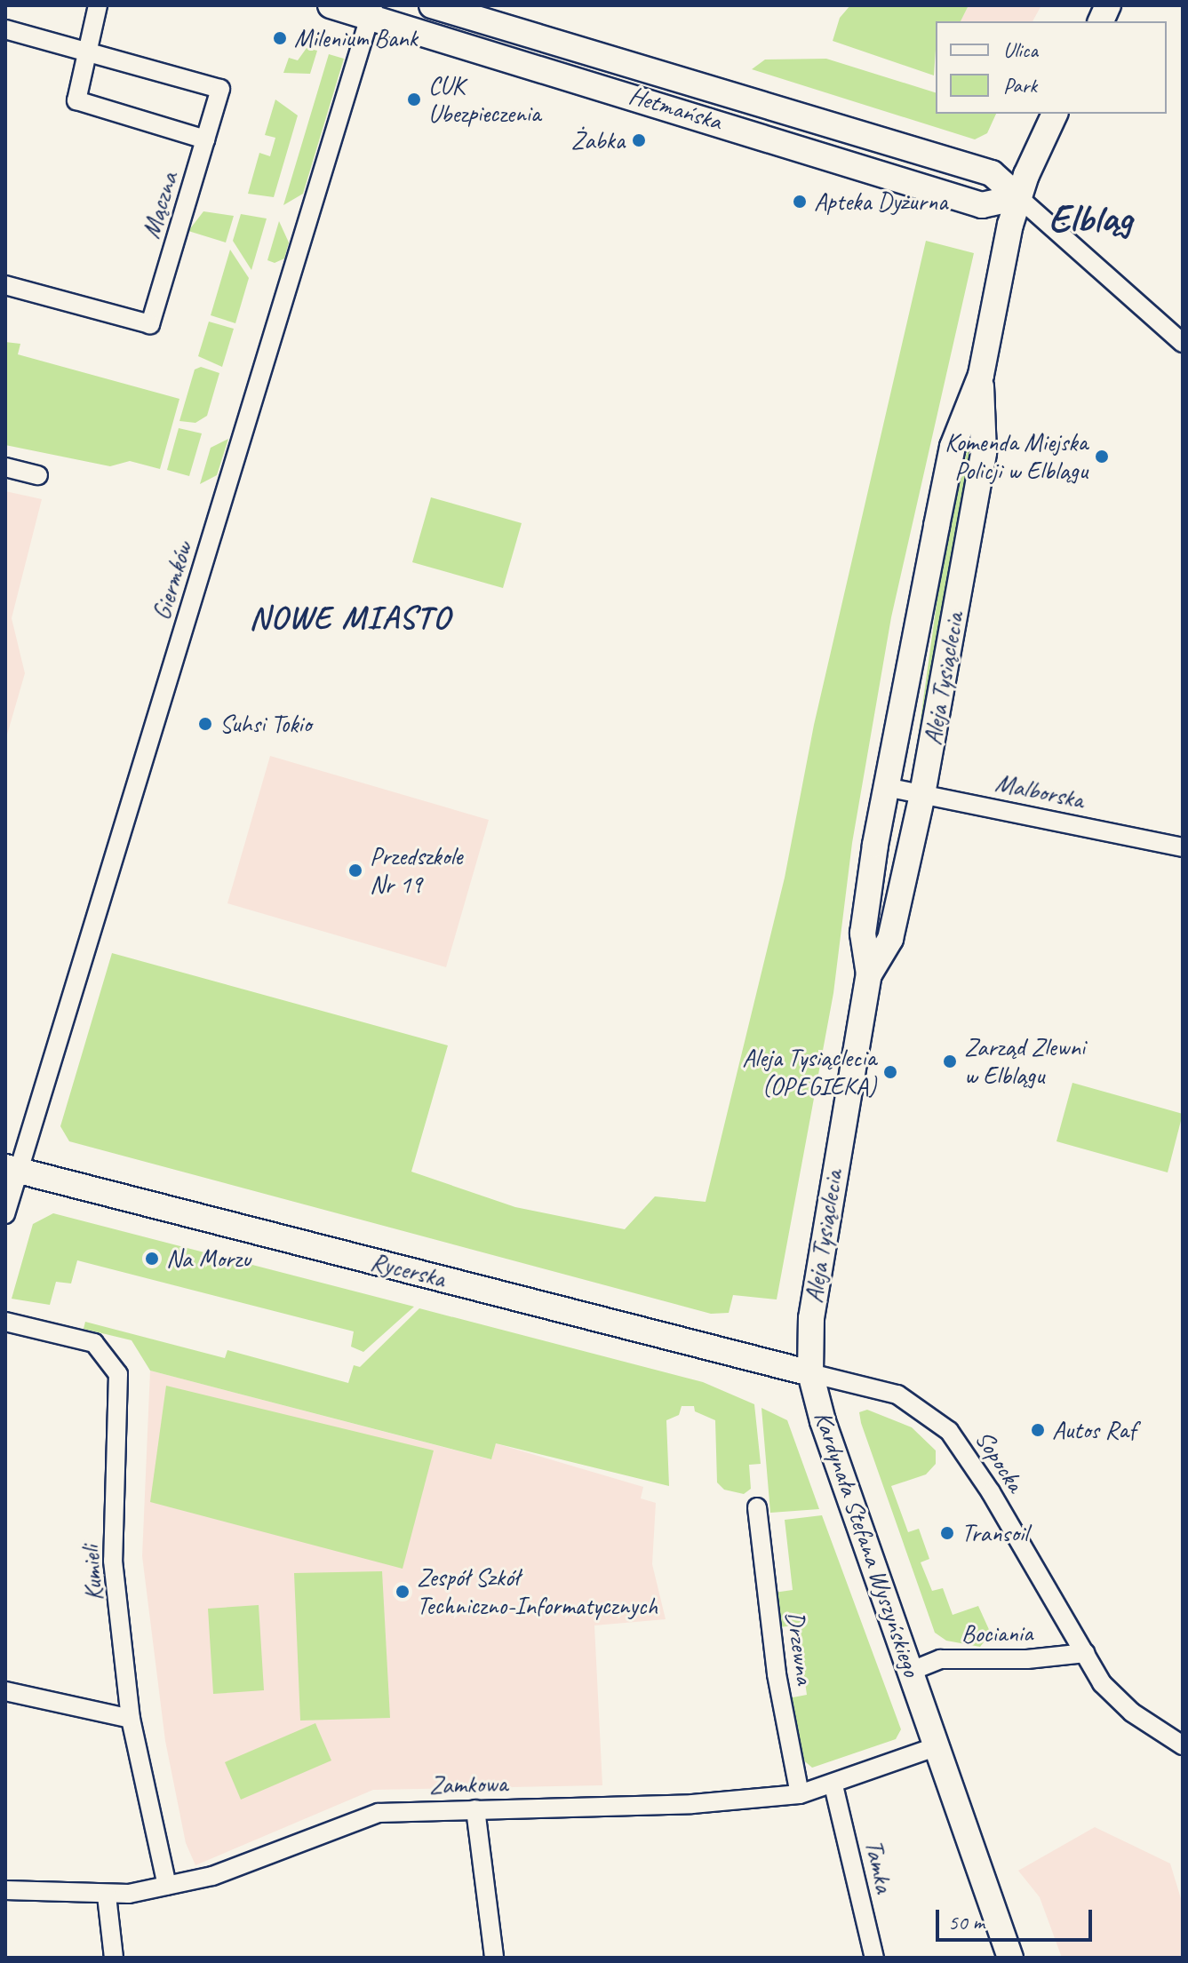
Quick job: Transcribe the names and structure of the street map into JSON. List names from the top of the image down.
{
  "streets": {
    "main road": [
      "Hetmańska",
      "Aleja Tysiąclecia",
      "Rycerska",
      "Kardynała Stefana Wyszyńskiego"
    ],
    "street": [
      "Mączna",
      "Giermków",
      "Malborska",
      "Sopocka",
      "Kumieli",
      "Bociania",
      "Drzewna",
      "Zamkowa",
      "Tamka"
    ]
  },
  "crossings": [
    ["Hetmańska", "Giermków"],
    ["Hetmańska", "Aleja Tysiąclecia"],
    ["Giermków", "Rycerska"],
    ["Aleja Tysiąclecia", "Malborska"],
    ["Aleja Tysiąclecia", "Rycerska"],
    ["Aleja Tysiąclecia", "Sopocka"],
    ["Aleja Tysiąclecia", "Kardynała Stefana Wyszyńskiego"],
    ["Rycerska", "Sopocka"],
    ["Rycerska", "Kardynała Stefana Wyszyńskiego"],
    ["Sopocka", "Kardynała Stefana Wyszyńskiego"],
    ["Sopocka", "Bociania"],
    ["Kardynała Stefana Wyszyńskiego", "Bociania"],
    ["Kardynała Stefana Wyszyńskiego", "Zamkowa"],
    ["Kumieli", "Zamkowa"],
    ["Drzewna", "Zamkowa"],
    ["Zamkowa", "Tamka"]
  ],
  "districts": ["Elbląg", "NOWE MIASTO"],
  "places": [
    "Milenium Bank",
    "CUK Ubezpieczenia",
    "Żabka",
    "Apteka Dyżurna",
    "Komenda Miejska Policji w Elblągu",
    "Suhsi Tokio",
    "Przedszkole Nr 19",
    "Zarząd Zlewni w Elblągu",
    "Aleja Tysiąclecia (OPEGIEKA)",
    "Na Morzu",
    "Autos Raf",
    "Transoil",
    "Zespół Szkół Techniczno-Informatycznych"
  ],
  "legend": ["Ulica", "Park"],
  "scale_bar": "50 m"
}
